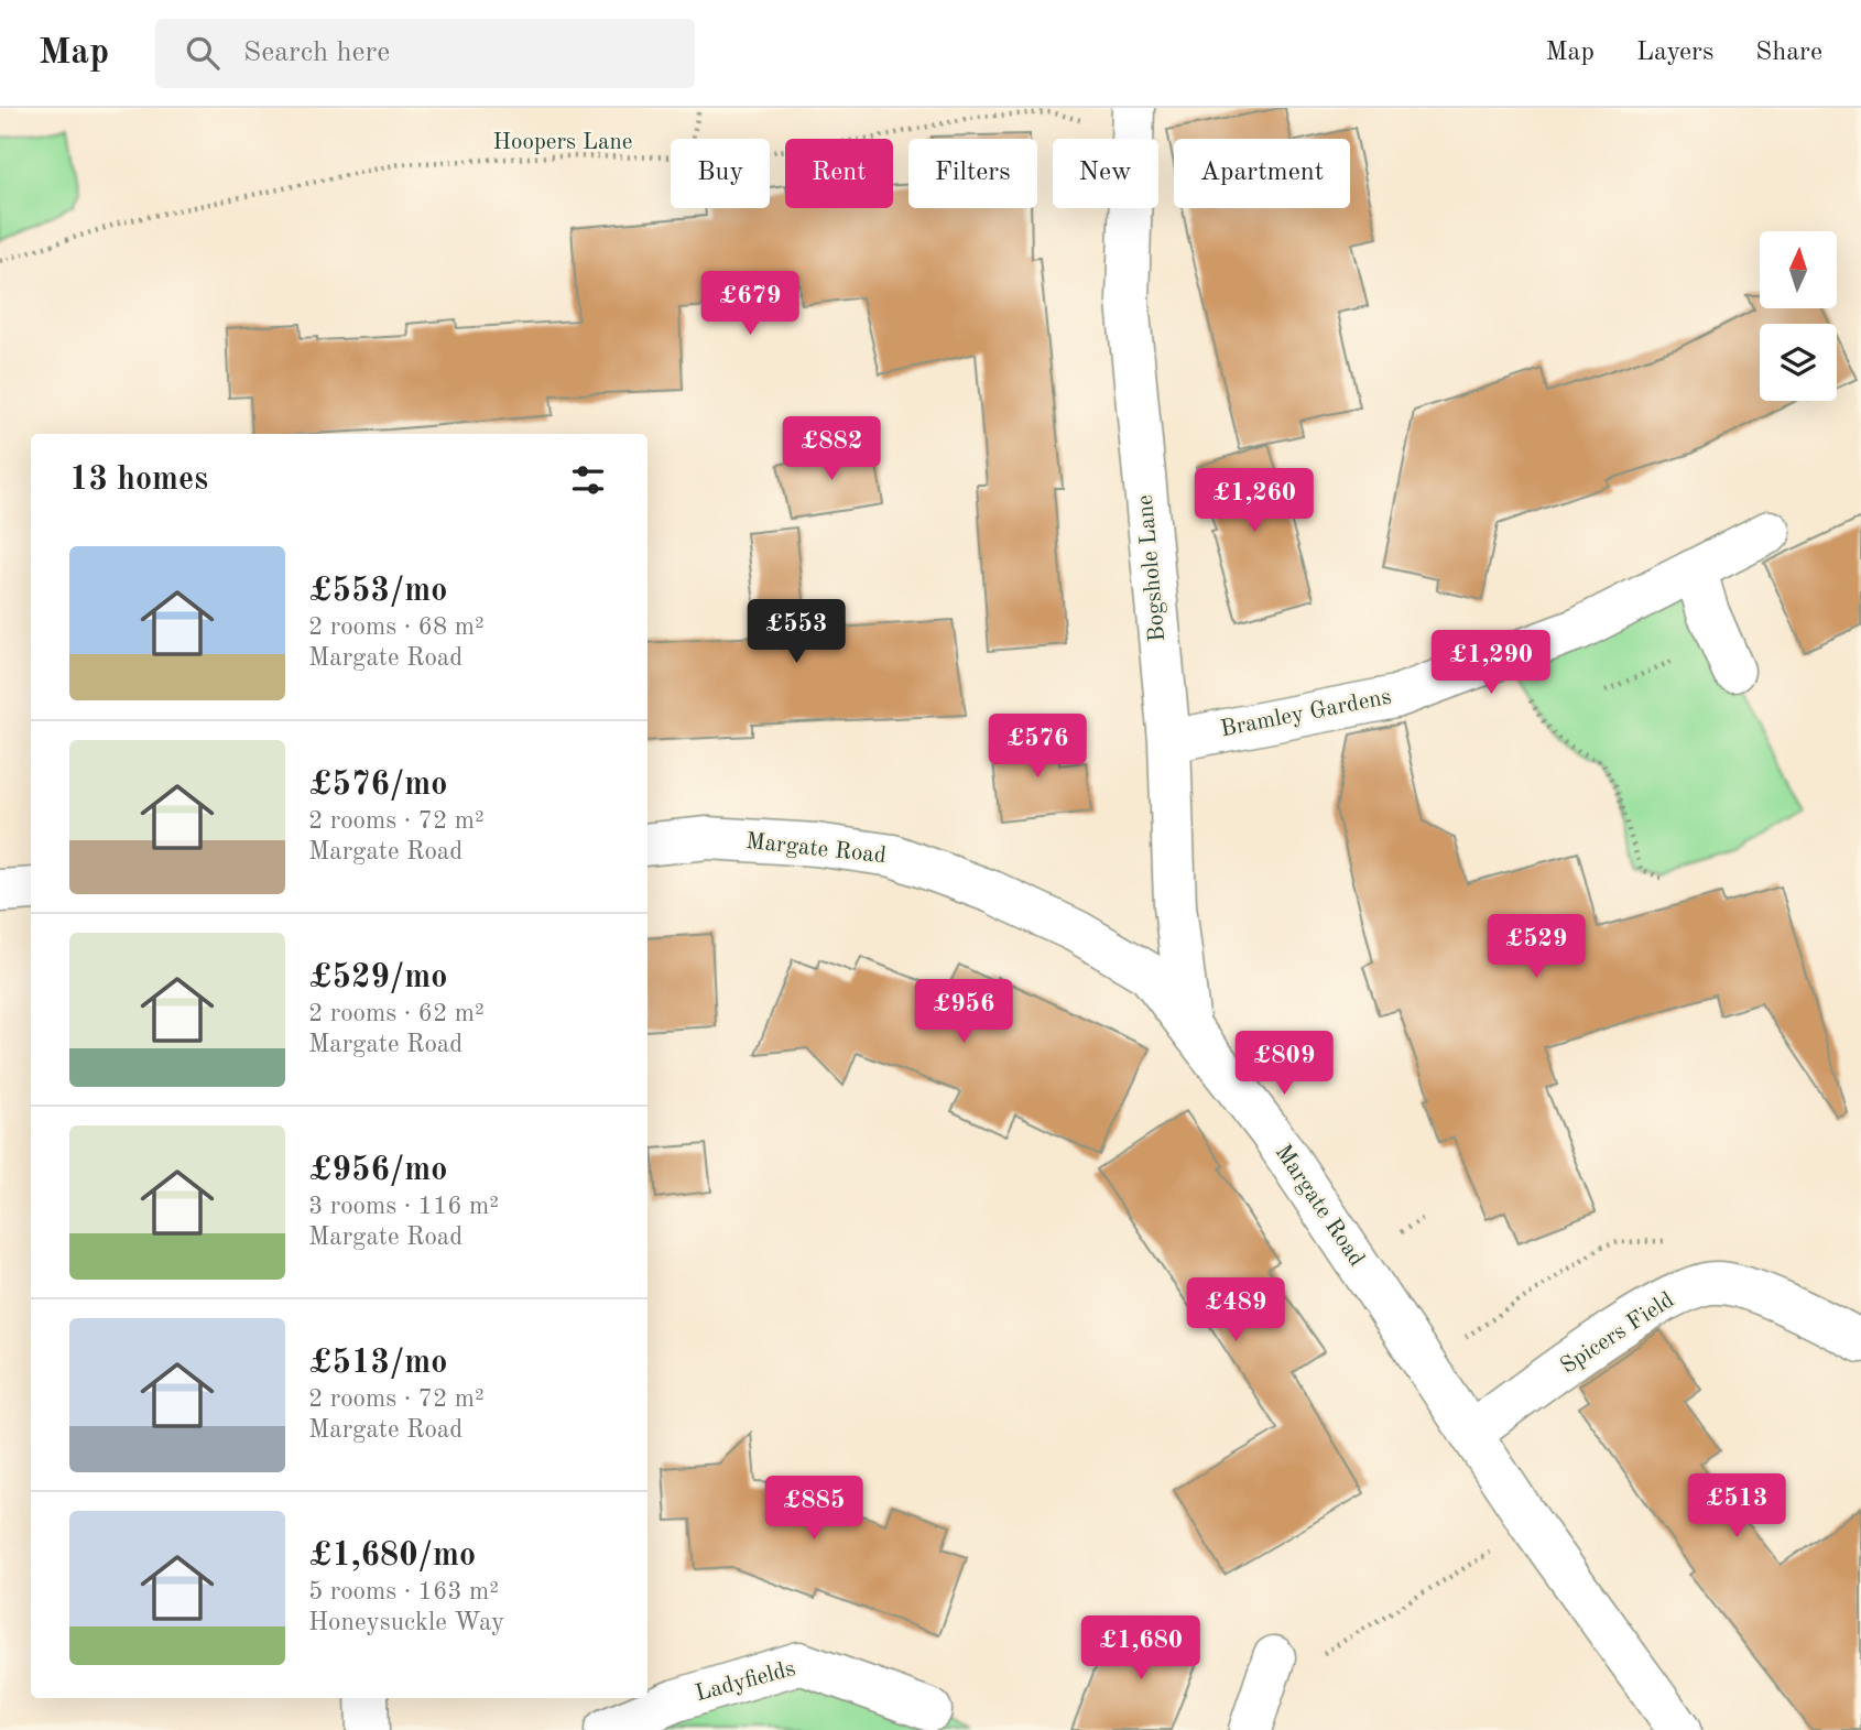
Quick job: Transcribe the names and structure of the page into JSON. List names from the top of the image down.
{
  "streets": {
    "street": [
      "Bogshole Lane",
      "Bramley Gardens",
      "Margate Road",
      "Spicers Field",
      "Ladyfields"
    ],
    "path": ["Hoopers Lane"]
  },
  "crossings": [
    ["Hoopers Lane", "Bogshole Lane"],
    ["Bogshole Lane", "Bramley Gardens"],
    ["Bogshole Lane", "Margate Road"],
    ["Margate Road", "Spicers Field"]
  ],
  "north": "top",
  "page": {
    "header": "Map",
    "search": "Search here",
    "nav": ["Map", "Layers", "Share"],
    "chip": [
      "Buy",
      "Rent",
      "Filters",
      "New",
      "Apartment"
    ],
    "price": [
      "£679",
      "£882",
      "£1,260",
      "£553",
      "£1,290",
      "£576",
      "£529",
      "£956",
      "£809",
      "£489",
      "£513",
      "£885",
      "£1,680"
    ],
    "heading": "13 homes",
    "list": [
      {
        "name": "£553/mo",
        "note": "2 rooms · 68 m² · Margate Road"
      },
      {
        "name": "£576/mo",
        "note": "2 rooms · 72 m² · Margate Road"
      },
      {
        "name": "£529/mo",
        "note": "2 rooms · 62 m² · Margate Road"
      },
      {
        "name": "£956/mo",
        "note": "3 rooms · 116 m² · Margate Road"
      },
      {
        "name": "£513/mo",
        "note": "2 rooms · 72 m² · Margate Road"
      },
      {
        "name": "£1,680/mo",
        "note": "5 rooms · 163 m² · Honeysuckle Way"
      }
    ]
  }
}
